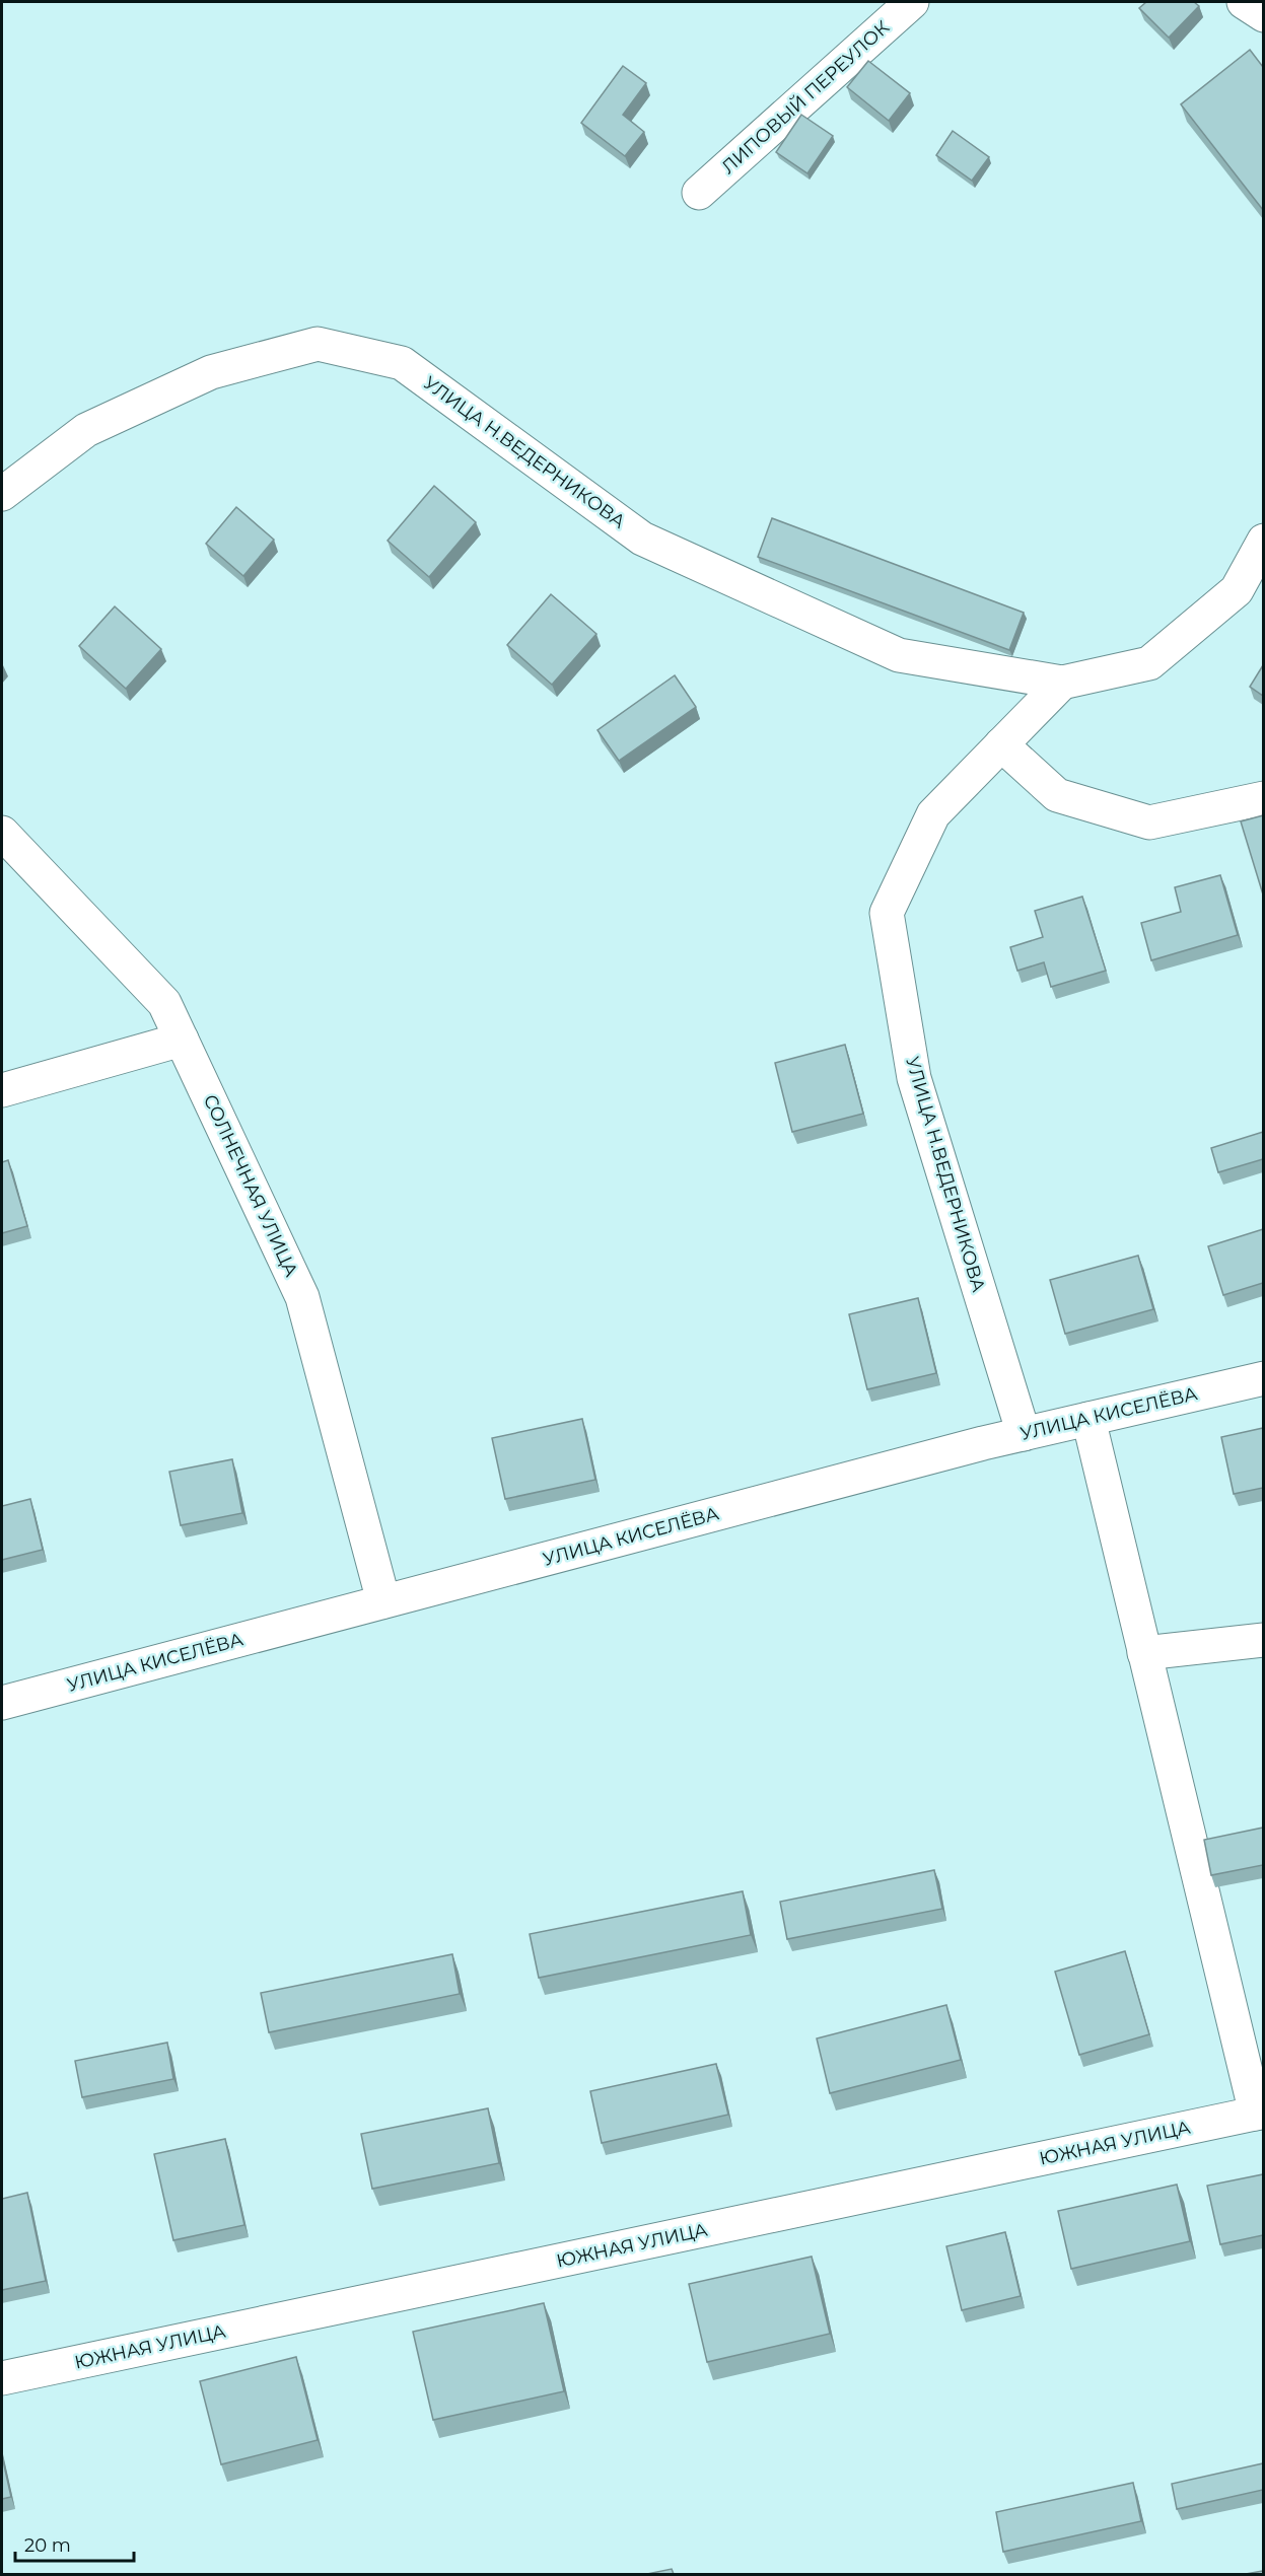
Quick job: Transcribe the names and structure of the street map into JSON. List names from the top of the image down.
{
  "streets": {
    "street": [
      "ЛИПОВЫЙ ПЕРЕУЛОК",
      "УЛИЦА Н.ВЕДЕРНИКОВА",
      "СОЛНЕЧНАЯ УЛИЦА",
      "УЛИЦА КИСЕЛЁВА",
      "ЮЖНАЯ УЛИЦА"
    ]
  },
  "crossings": [
    ["УЛИЦА Н.ВЕДЕРНИКОВА", "УЛИЦА КИСЕЛЁВА"],
    ["СОЛНЕЧНАЯ УЛИЦА", "УЛИЦА КИСЕЛЁВА"]
  ],
  "scale_bar": "20 m"
}
